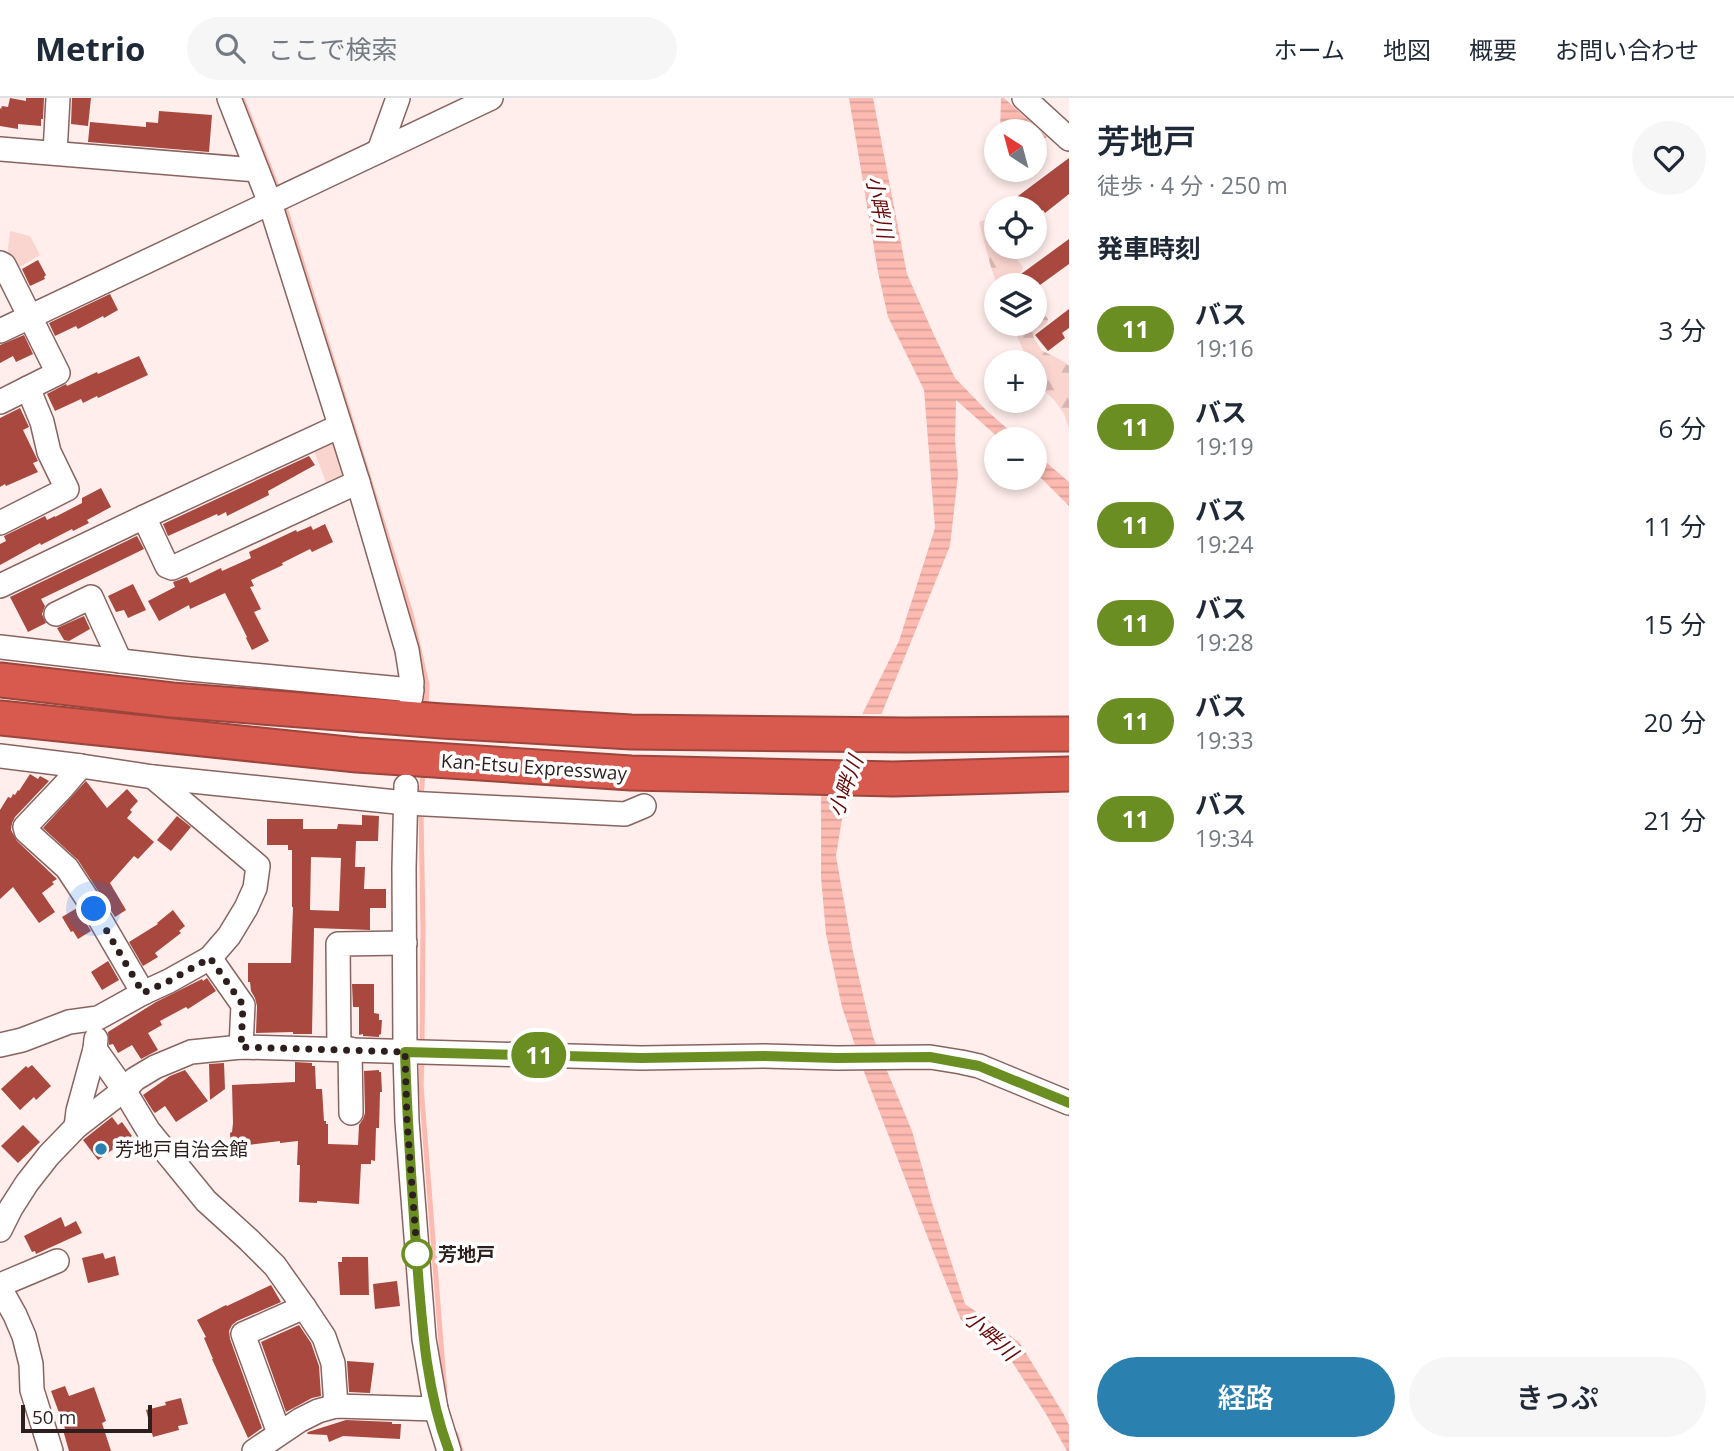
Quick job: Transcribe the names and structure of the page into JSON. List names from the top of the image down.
{
  "streets": {
    "highway": ["Kan-Etsu Expressway"]
  },
  "water": ["小畔川"],
  "places": ["芳地戸自治会館", "芳地戸"],
  "lines": ["bus line 11"],
  "scale_bar": "50 m",
  "north": "top left",
  "page": {
    "header": "Metrio",
    "search": "ここで検索",
    "nav": [
      "ホーム",
      "地図",
      "概要",
      "お問い合わせ"
    ],
    "on_map": "11",
    "heading": [
      ["芳地戸", "徒歩 · 4 分 · 250 m"],
      "発車時刻"
    ],
    "map_buttons": ["+", "−"],
    "list": [
      {
        "mark": "11",
        "name": "バス",
        "note": "19:16",
        "value": "3 分"
      },
      {
        "mark": "11",
        "name": "バス",
        "note": "19:19",
        "value": "6 分"
      },
      {
        "mark": "11",
        "name": "バス",
        "note": "19:24",
        "value": "11 分"
      },
      {
        "mark": "11",
        "name": "バス",
        "note": "19:28",
        "value": "15 分"
      },
      {
        "mark": "11",
        "name": "バス",
        "note": "19:33",
        "value": "20 分"
      },
      {
        "mark": "11",
        "name": "バス",
        "note": "19:34",
        "value": "21 分"
      }
    ],
    "buttons": ["経路", "きっぷ"],
    "scale": "50 m"
  }
}
